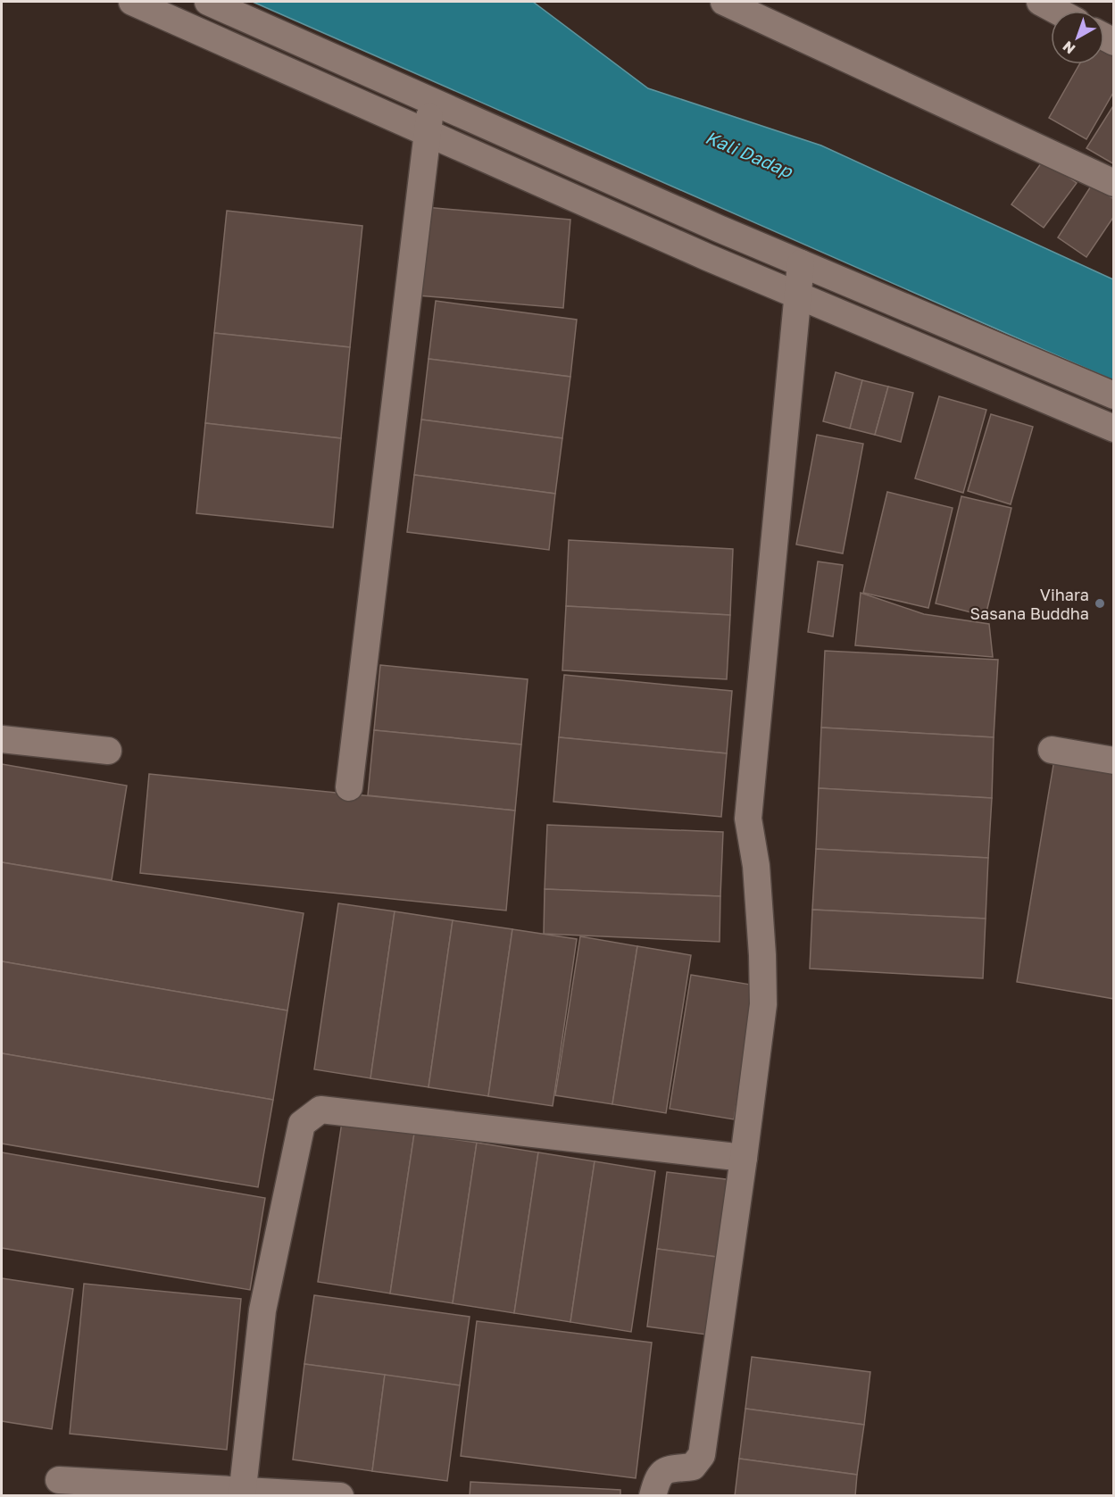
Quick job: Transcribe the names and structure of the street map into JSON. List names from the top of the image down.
{
  "water": ["Kali Dadap"],
  "places": ["Vihara Sasana Buddha"],
  "north": "bottom left"
}
